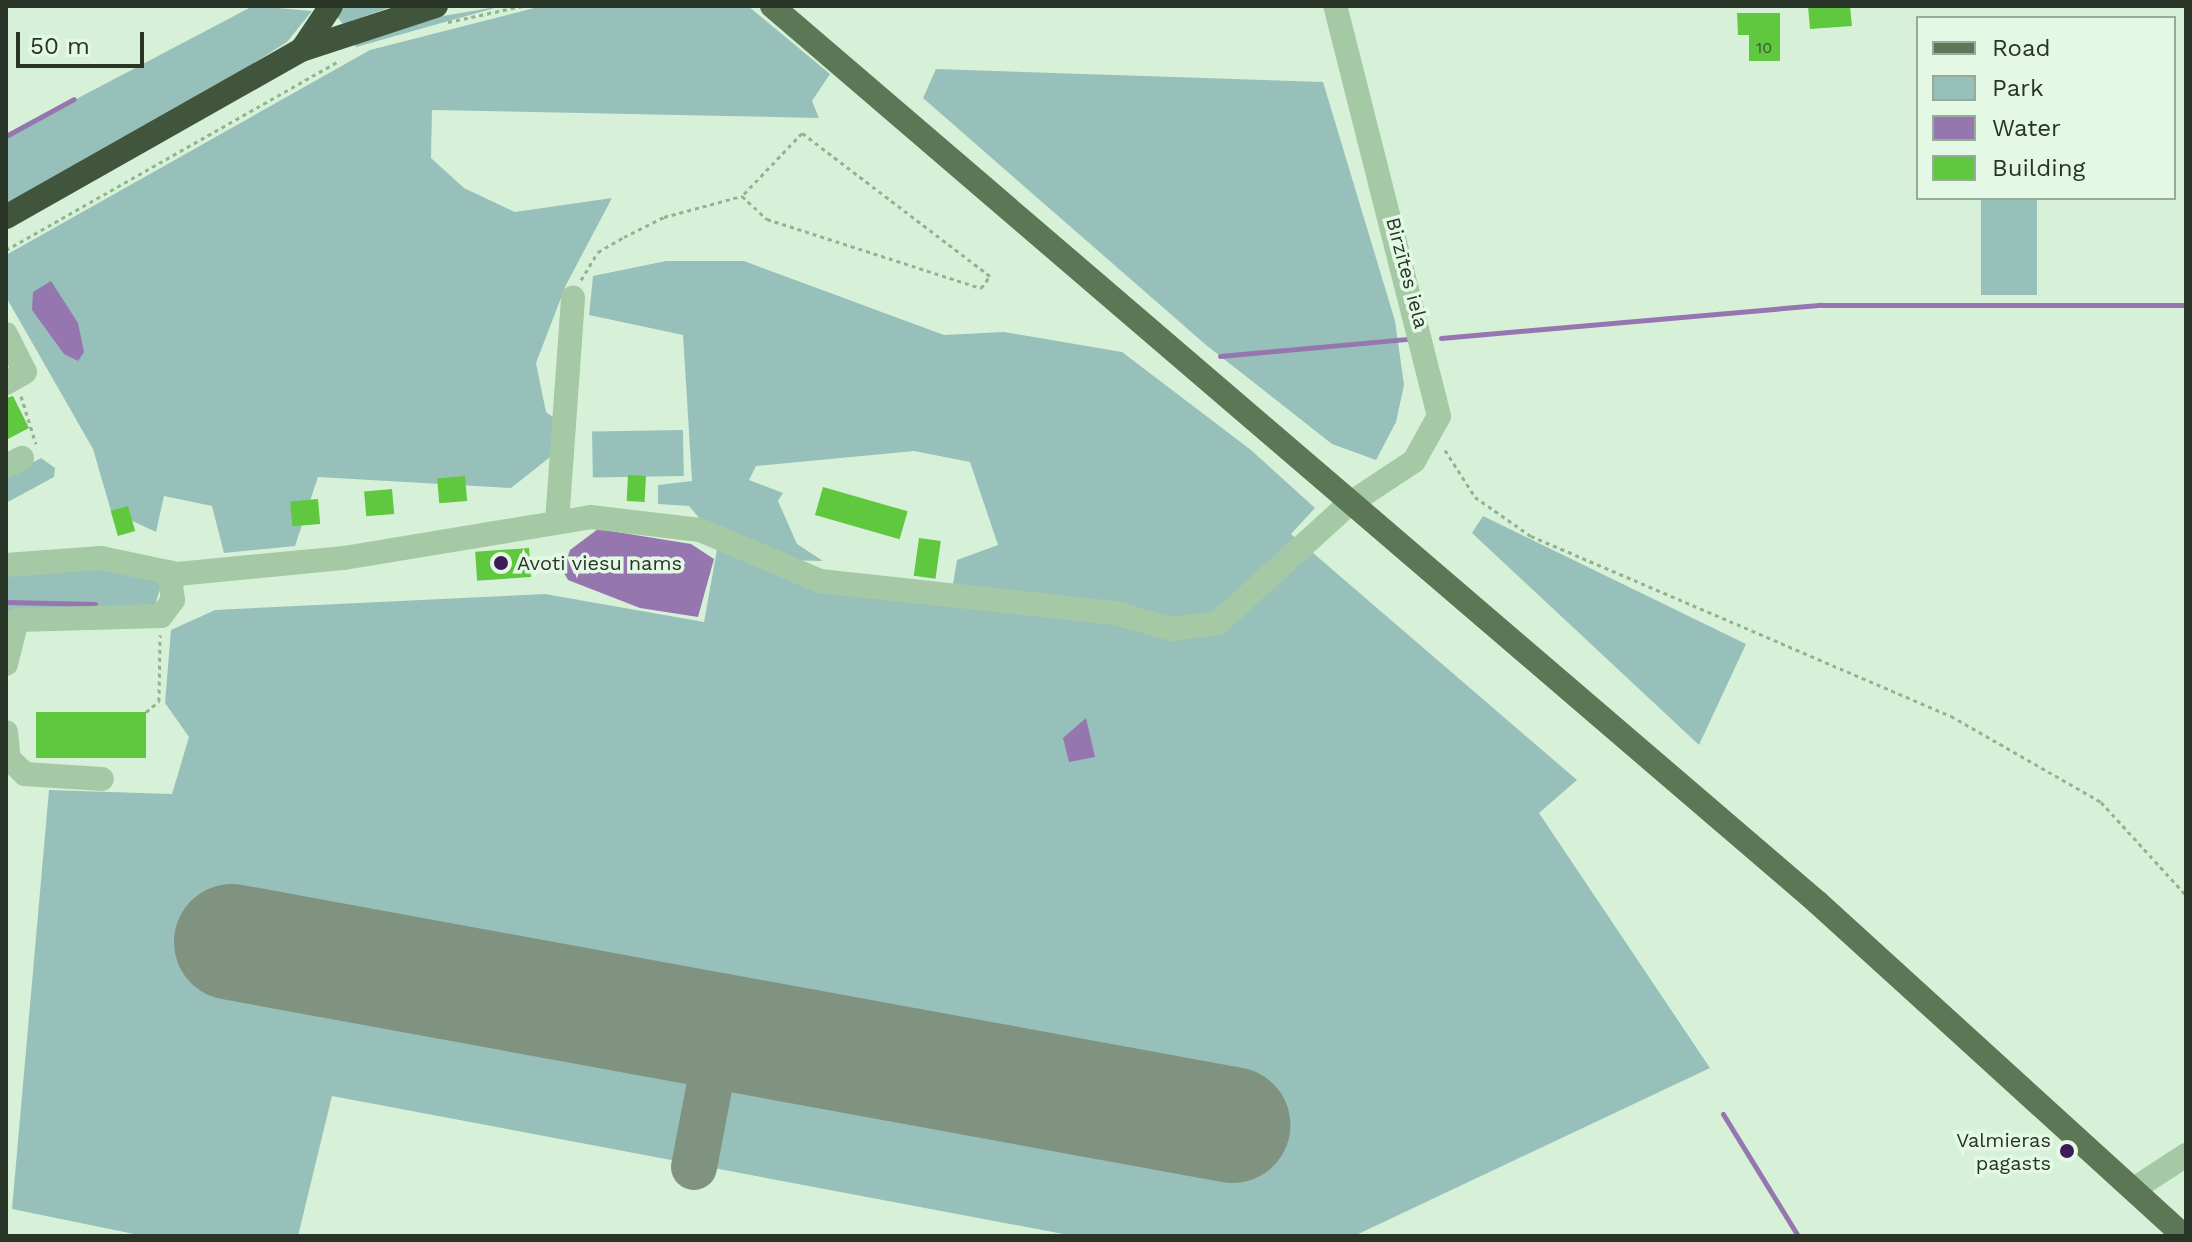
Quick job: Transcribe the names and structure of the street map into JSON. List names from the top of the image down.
{
  "streets": {
    "street": ["Birzītes iela"]
  },
  "places": ["Avoti viesu nams", "Valmieras pagasts"],
  "house_numbers": ["10"],
  "legend": [
    "Road",
    "Park",
    "Water",
    "Building"
  ],
  "scale_bar": "50 m"
}
